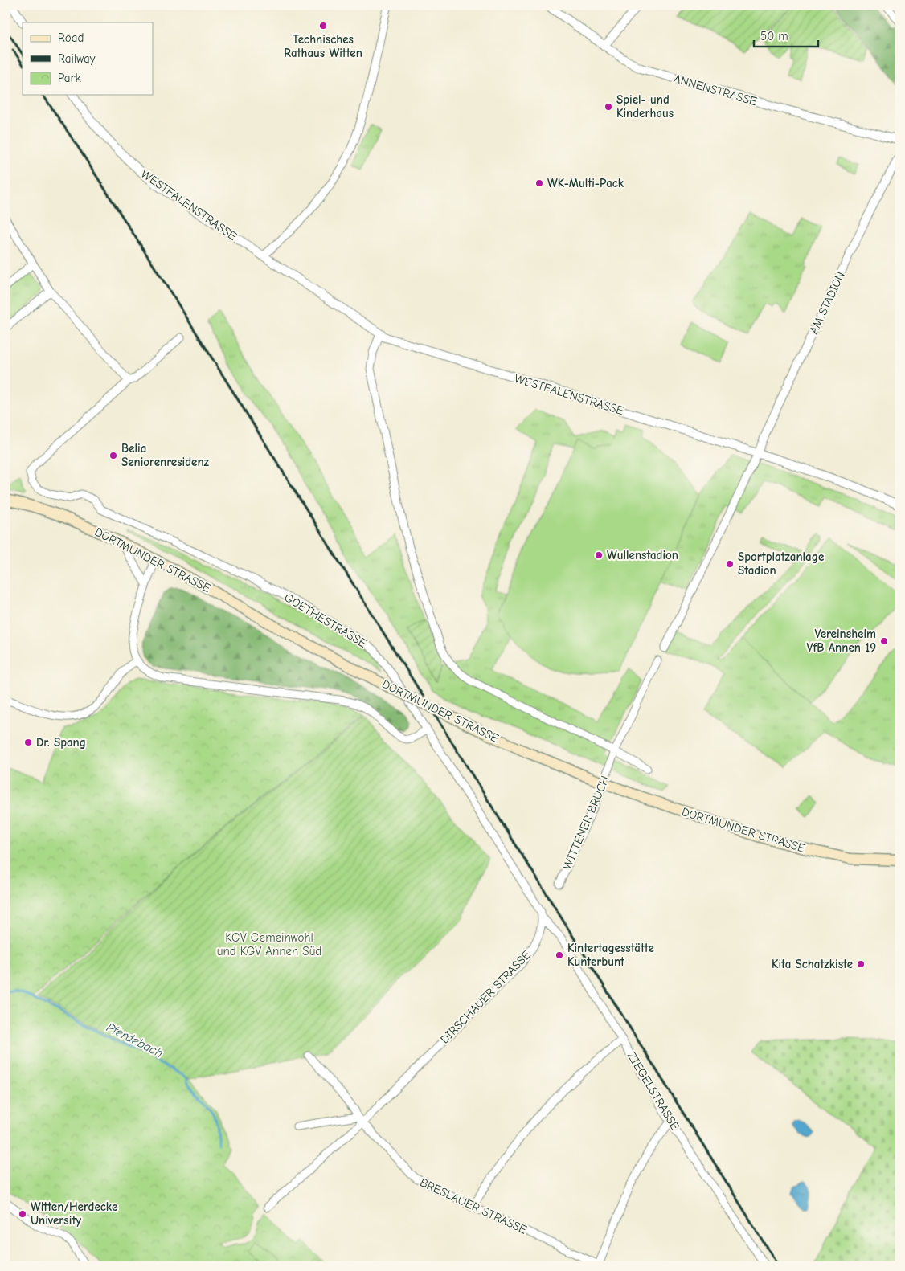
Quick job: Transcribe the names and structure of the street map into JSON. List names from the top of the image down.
{
  "streets": {
    "main road": ["DORTMUNDER STRASSE"],
    "street": [
      "ANNENSTRASSE",
      "WESTFALENSTRASSE",
      "AM STADION",
      "GOETHESTRASSE",
      "WITTENER BRUCH",
      "DIRSCHAUER STRASSE",
      "ZIEGELSTRASSE",
      "BRESLAUER STRASSE"
    ]
  },
  "crossings": [
    ["WESTFALENSTRASSE", "AM STADION"],
    ["DIRSCHAUER STRASSE", "ZIEGELSTRASSE"],
    ["DIRSCHAUER STRASSE", "BRESLAUER STRASSE"]
  ],
  "water": ["Pferdebach"],
  "parks": ["KGV Gemeinwohl und KGV Annen Süd"],
  "places": [
    "Technisches Rathaus Witten",
    "Spiel- und Kinderhaus",
    "WK-Multi-Pack",
    "Belia Seniorenresidenz",
    "Wullenstadion",
    "Sportplatzanlage Stadion",
    "Vereinsheim VfB Annen 19",
    "Dr. Spang",
    "Kintertagesstätte Kunterbunt",
    "Kita Schatzkiste",
    "Witten/Herdecke University"
  ],
  "legend": ["Road", "Railway", "Park"],
  "scale_bar": "50 m"
}
